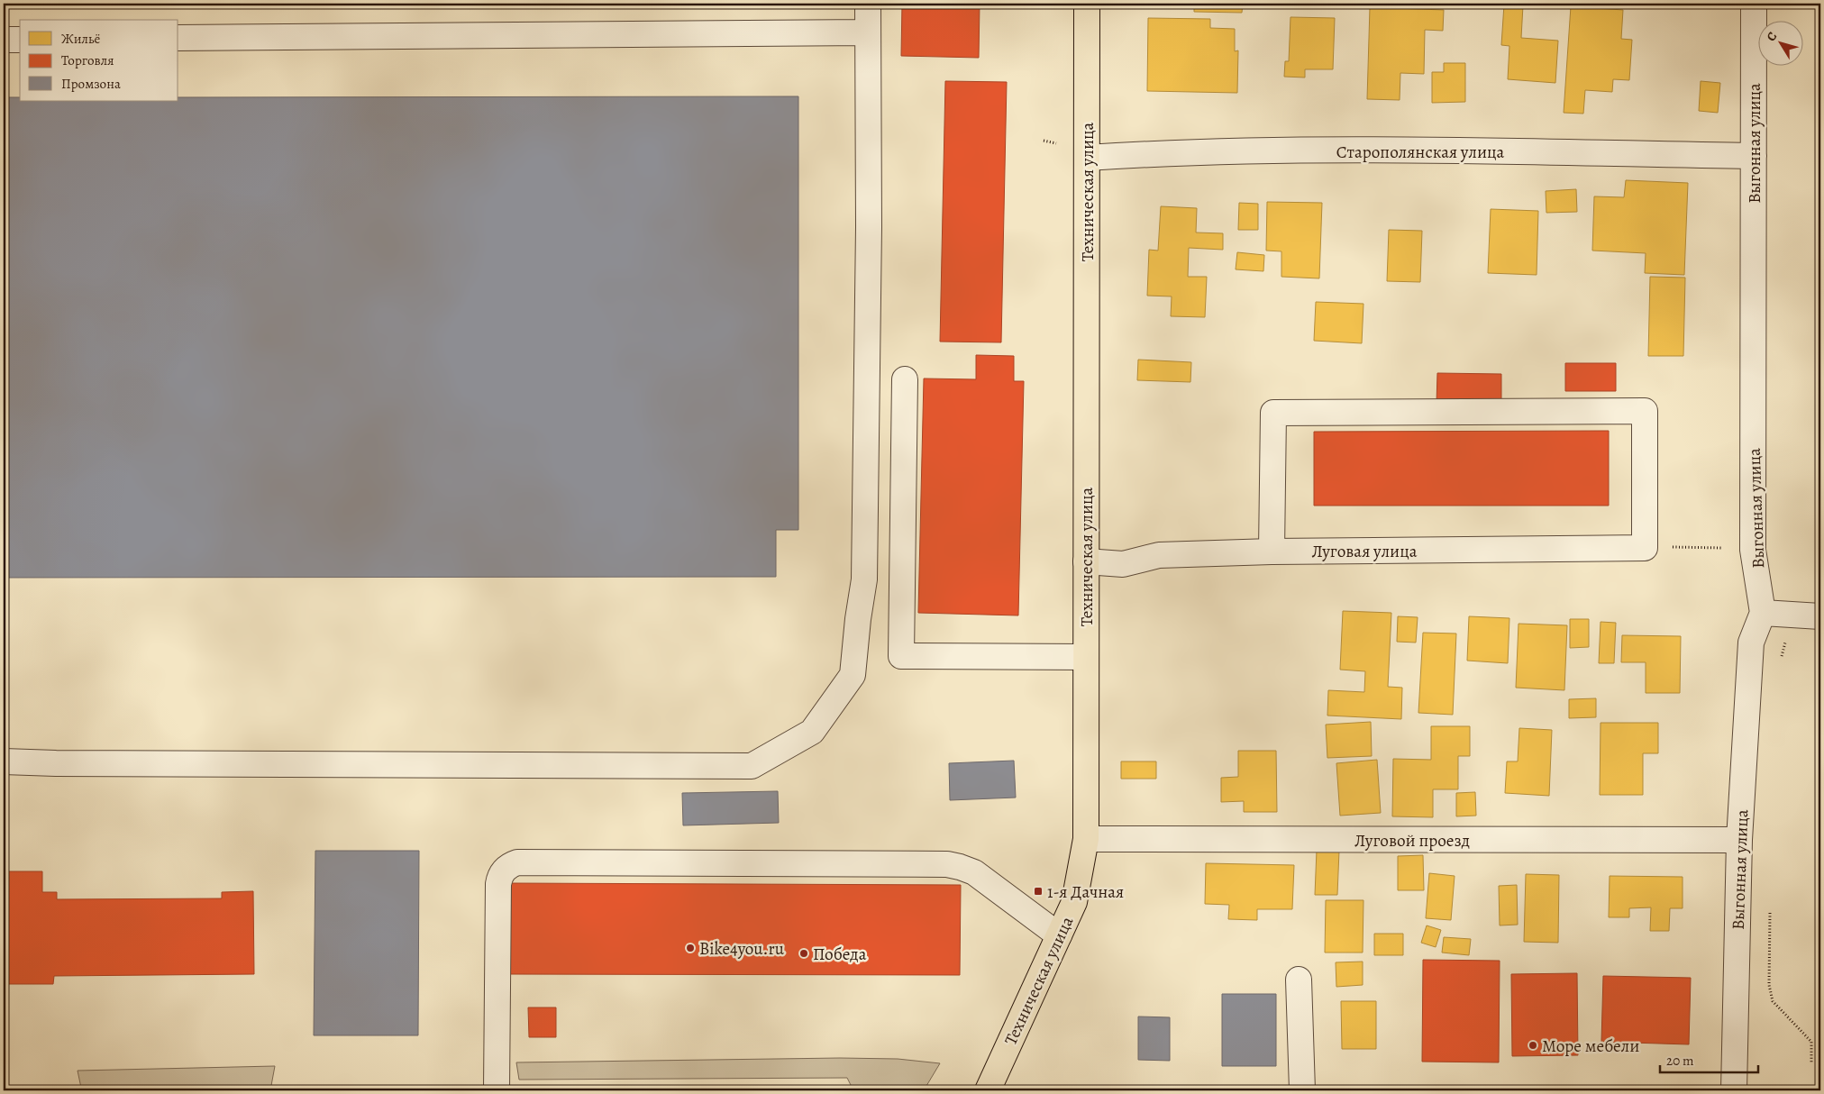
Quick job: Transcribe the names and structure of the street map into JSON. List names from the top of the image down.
{
  "streets": {
    "main road": ["Техническая улица"],
    "street": [
      "Выгонная улица",
      "Старополянская улица",
      "Луговая улица",
      "Луговой проезд"
    ]
  },
  "crossings": [
    ["Выгонная улица", "Старополянская улица"],
    ["Выгонная улица", "Луговой проезд"],
    ["Старополянская улица", "Техническая улица"],
    ["Техническая улица", "Луговая улица"],
    ["Техническая улица", "Луговой проезд"]
  ],
  "places": {
    "transit": ["1-я Дачная"],
    "other": ["Bike4you.ru", "Победа", "Море мебели"]
  },
  "legend": ["Жильё", "Торговля", "Промзона"],
  "scale_bar": "20 m",
  "north": "top left"
}
